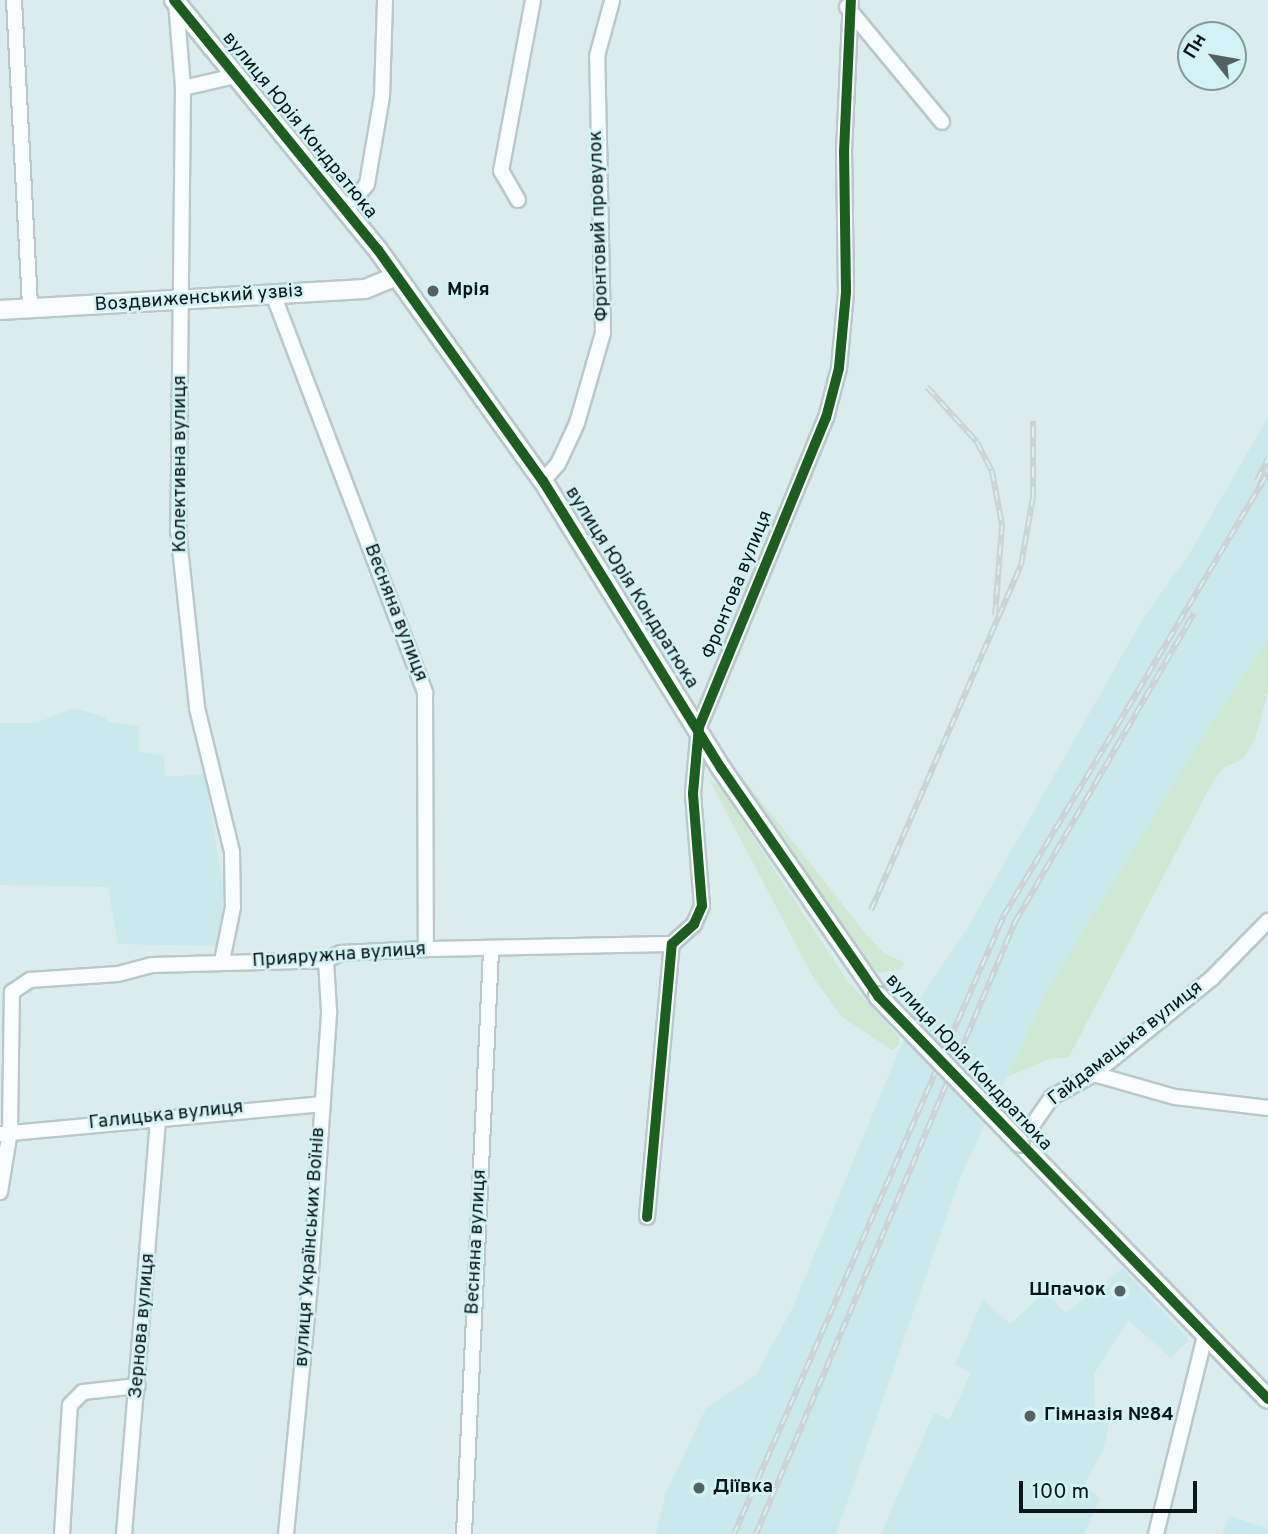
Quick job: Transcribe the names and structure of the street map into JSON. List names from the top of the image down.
{
  "streets": {
    "street": [
      "вулиця Юрія Кондратюка",
      "Фронтовий провулок",
      "Воздвиженський узвіз",
      "Колективна вулиця",
      "Фронтова вулиця",
      "Весняна вулиця",
      "Прияружна вулиця",
      "Гайдамацька вулиця",
      "Галицька вулиця",
      "вулиця Українських Воїнів",
      "Зернова вулиця"
    ]
  },
  "crossings": [
    ["вулиця Юрія Кондратюка", "Фронтовий провулок"],
    ["вулиця Юрія Кондратюка", "Воздвиженський узвіз"],
    ["вулиця Юрія Кондратюка", "Колективна вулиця"],
    ["вулиця Юрія Кондратюка", "Фронтова вулиця"],
    ["вулиця Юрія Кондратюка", "Гайдамацька вулиця"],
    ["Воздвиженський узвіз", "Колективна вулиця"],
    ["Воздвиженський узвіз", "Весняна вулиця"],
    ["Колективна вулиця", "Прияружна вулиця"],
    ["Фронтова вулиця", "Прияружна вулиця"],
    ["Весняна вулиця", "Прияружна вулиця"],
    ["Прияружна вулиця", "вулиця Українських Воїнів"],
    ["Галицька вулиця", "вулиця Українських Воїнів"],
    ["Галицька вулиця", "Зернова вулиця"]
  ],
  "places": [
    "Мрія",
    "Шпачок",
    "Гімназія №84",
    "Діївка"
  ],
  "scale_bar": "100 m",
  "north": "top left"
}
